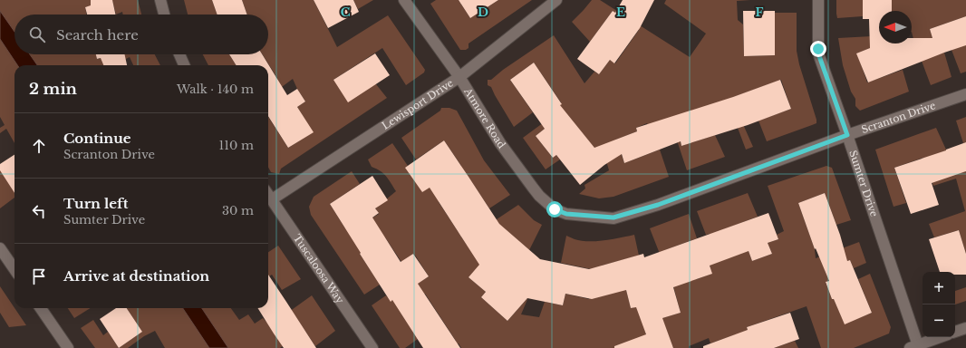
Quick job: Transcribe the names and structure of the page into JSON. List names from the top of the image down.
{
  "streets": {
    "street": [
      "Lewisport Drive",
      "Atmore Road",
      "Scranton Drive",
      "Sumter Drive",
      "Tuscaloosa Way"
    ]
  },
  "crossings": [
    ["Lewisport Drive", "Atmore Road"],
    ["Lewisport Drive", "Tuscaloosa Way"],
    ["Atmore Road", "Scranton Drive"],
    ["Scranton Drive", "Sumter Drive"]
  ],
  "north": "left",
  "page": {
    "search": "Search here",
    "heading": ["2 min", "Walk · 140 m"],
    "list": [
      ["Continue", "Scranton Drive", "110 m"],
      ["Turn left", "Sumter Drive", "30 m"],
      "Arrive at destination"
    ],
    "map_buttons": ["+", "−"]
  },
  "grid": {
    "columns": [
      "C",
      "D",
      "E",
      "F"
    ]
  }
}
